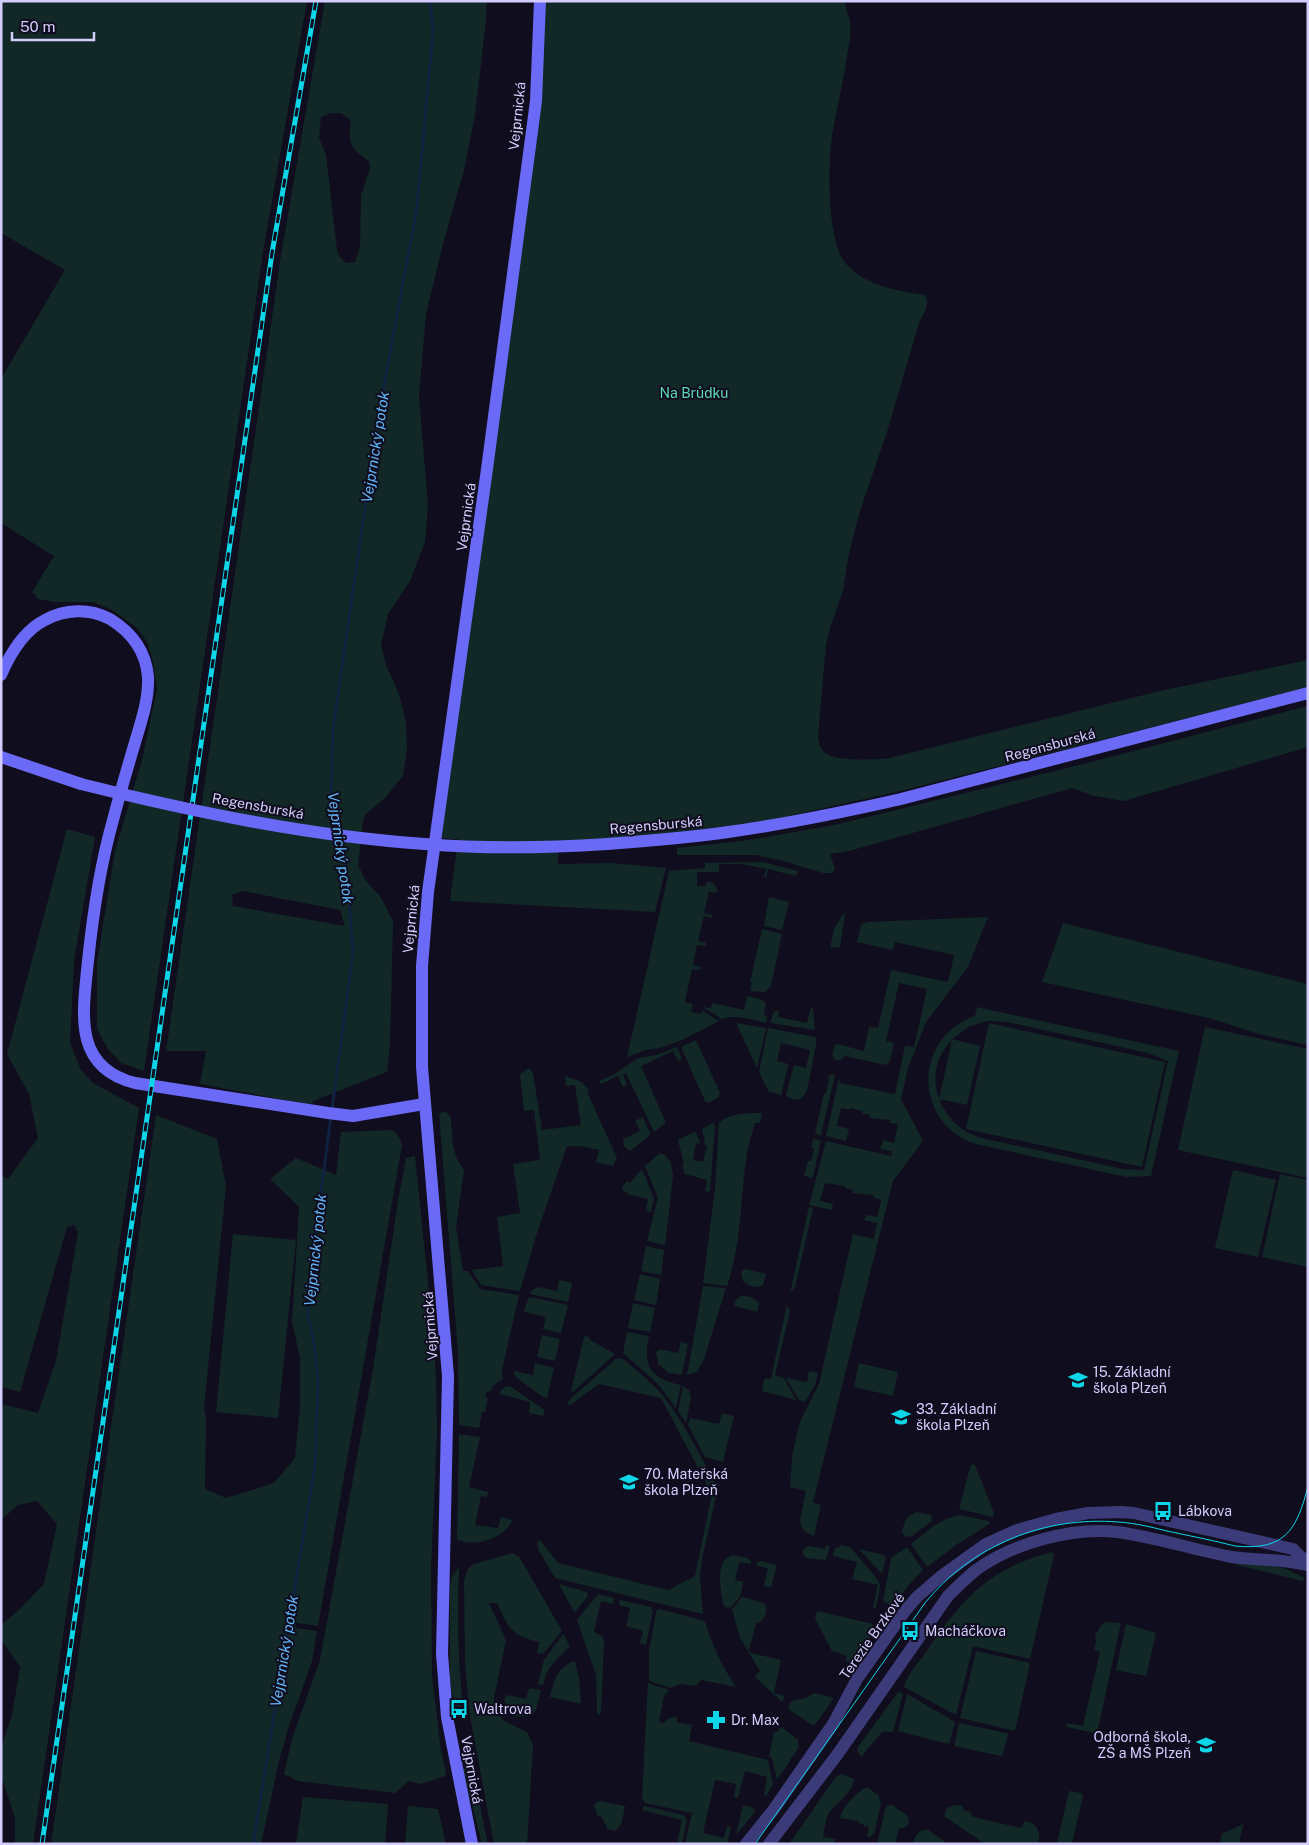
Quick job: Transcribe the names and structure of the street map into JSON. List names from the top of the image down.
{
  "streets": {
    "main road": ["Vejprnická", "Regensburská"],
    "street": ["Terezie Brzkové"]
  },
  "water": ["Vejprnický potok"],
  "parks": ["Na Brůdku"],
  "places": {
    "school or university": [
      "15. Základní škola Plzeň",
      "33. Základní škola Plzeň",
      "70. Mateřská škola Plzeň",
      "Odborná škola, ZŠ a MŠ Plzeň"
    ],
    "bus stop": ["Lábkova", "Macháčkova", "Waltrova"],
    "pharmacy": ["Dr. Max"]
  },
  "scale_bar": "50 m"
}
